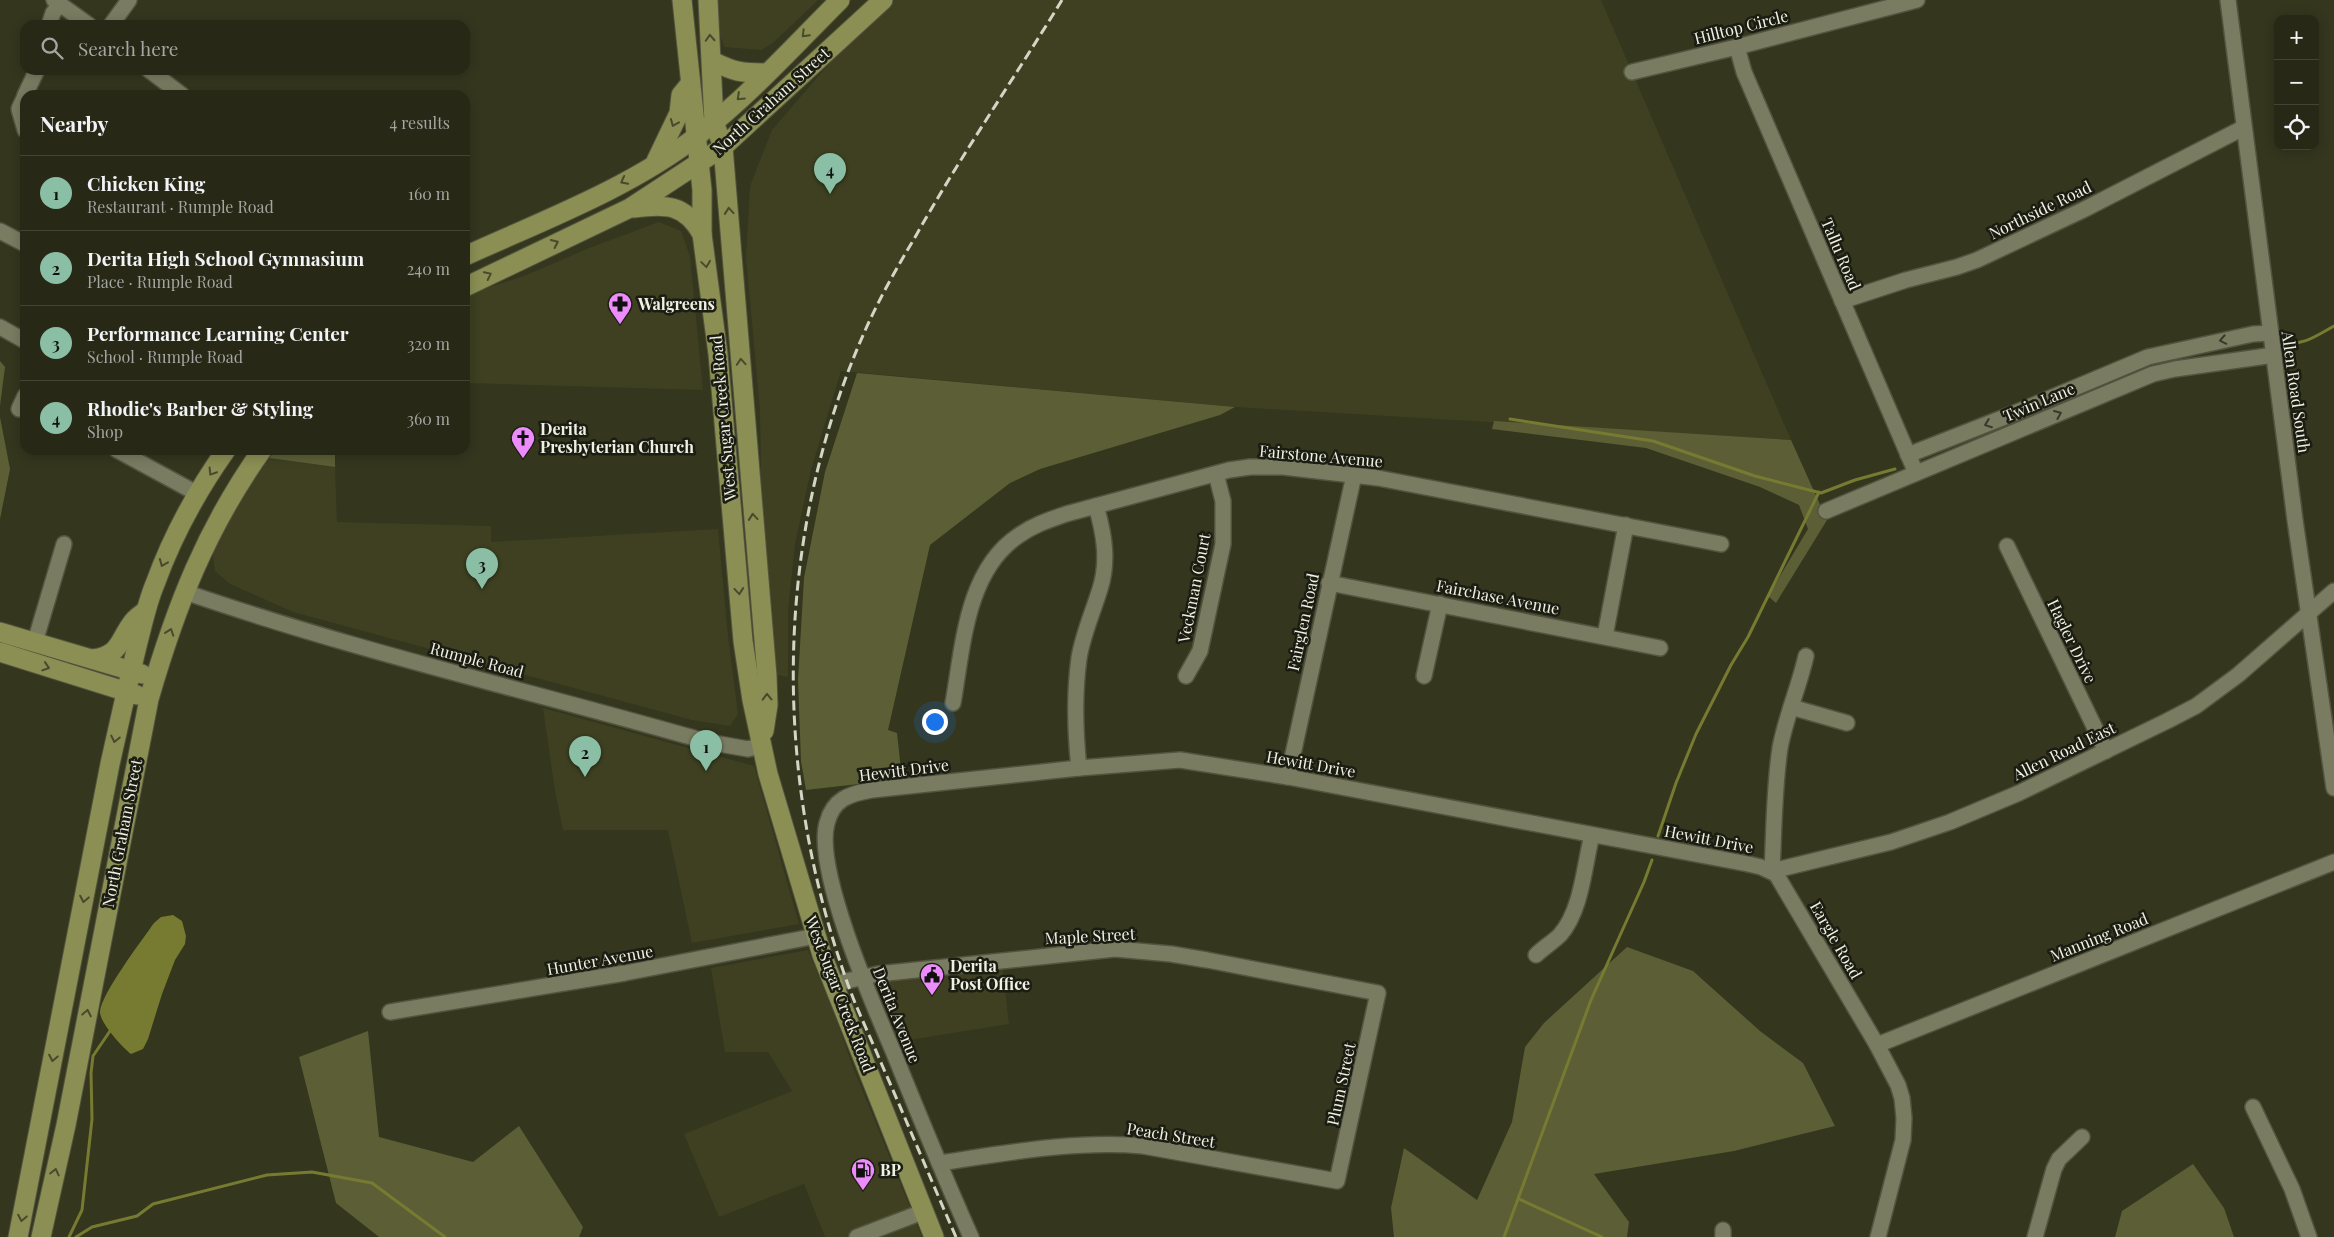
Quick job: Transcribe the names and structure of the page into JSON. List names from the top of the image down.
{
  "streets": {
    "main road": ["North Graham Street", "West Sugar Creek Road"],
    "street": [
      "Hilltop Circle",
      "Northside Road",
      "Tallu Road",
      "Allen Road South",
      "Twin Lane",
      "Fairstone Avenue",
      "Veckman Court",
      "Fairchase Avenue",
      "Fairglen Road",
      "Hagler Drive",
      "Rumple Road",
      "Allen Road East",
      "Hewitt Drive",
      "Maple Street",
      "Manning Road",
      "Eargle Road",
      "Hunter Avenue",
      "Derita Avenue",
      "Plum Street",
      "Peach Street"
    ]
  },
  "crossings": [
    ["Hilltop Circle", "Tallu Road"],
    ["North Graham Street", "West Sugar Creek Road"],
    ["North Graham Street", "Rumple Road"],
    ["Northside Road", "Tallu Road"],
    ["Northside Road", "Allen Road South"],
    ["Tallu Road", "Twin Lane"],
    ["Allen Road South", "Twin Lane"],
    ["Allen Road South", "Allen Road East"],
    ["West Sugar Creek Road", "Rumple Road"],
    ["West Sugar Creek Road", "Maple Street"],
    ["West Sugar Creek Road", "Hunter Avenue"],
    ["Fairstone Avenue", "Veckman Court"],
    ["Fairstone Avenue", "Fairglen Road"],
    ["Fairchase Avenue", "Fairglen Road"],
    ["Fairglen Road", "Hewitt Drive"],
    ["Hagler Drive", "Allen Road East"],
    ["Allen Road East", "Hewitt Drive"],
    ["Allen Road East", "Eargle Road"],
    ["Hewitt Drive", "Eargle Road"],
    ["Hewitt Drive", "Derita Avenue"],
    ["Maple Street", "Derita Avenue"],
    ["Maple Street", "Plum Street"],
    ["Manning Road", "Eargle Road"],
    ["Derita Avenue", "Peach Street"],
    ["Plum Street", "Peach Street"]
  ],
  "places": {
    "pharmacy": ["Walgreens"],
    "church": ["Derita Presbyterian Church"],
    "public building": ["Derita Post Office"],
    "fuel station": ["BP"]
  },
  "page": {
    "map_buttons": ["+", "−"],
    "search": "Search here",
    "heading": ["Nearby", "4 results"],
    "pins": [
      "4",
      "3",
      "1",
      "2"
    ],
    "list": [
      {
        "mark": "1",
        "name": "Chicken King",
        "note": "Restaurant · Rumple Road",
        "value": "160 m"
      },
      {
        "mark": "2",
        "name": "Derita High School Gymnasium",
        "note": "Place · Rumple Road",
        "value": "240 m"
      },
      {
        "mark": "3",
        "name": "Performance Learning Center",
        "note": "School · Rumple Road",
        "value": "320 m"
      },
      {
        "mark": "4",
        "name": "Rhodie's Barber & Styling",
        "note": "Shop",
        "value": "360 m"
      }
    ]
  }
}
